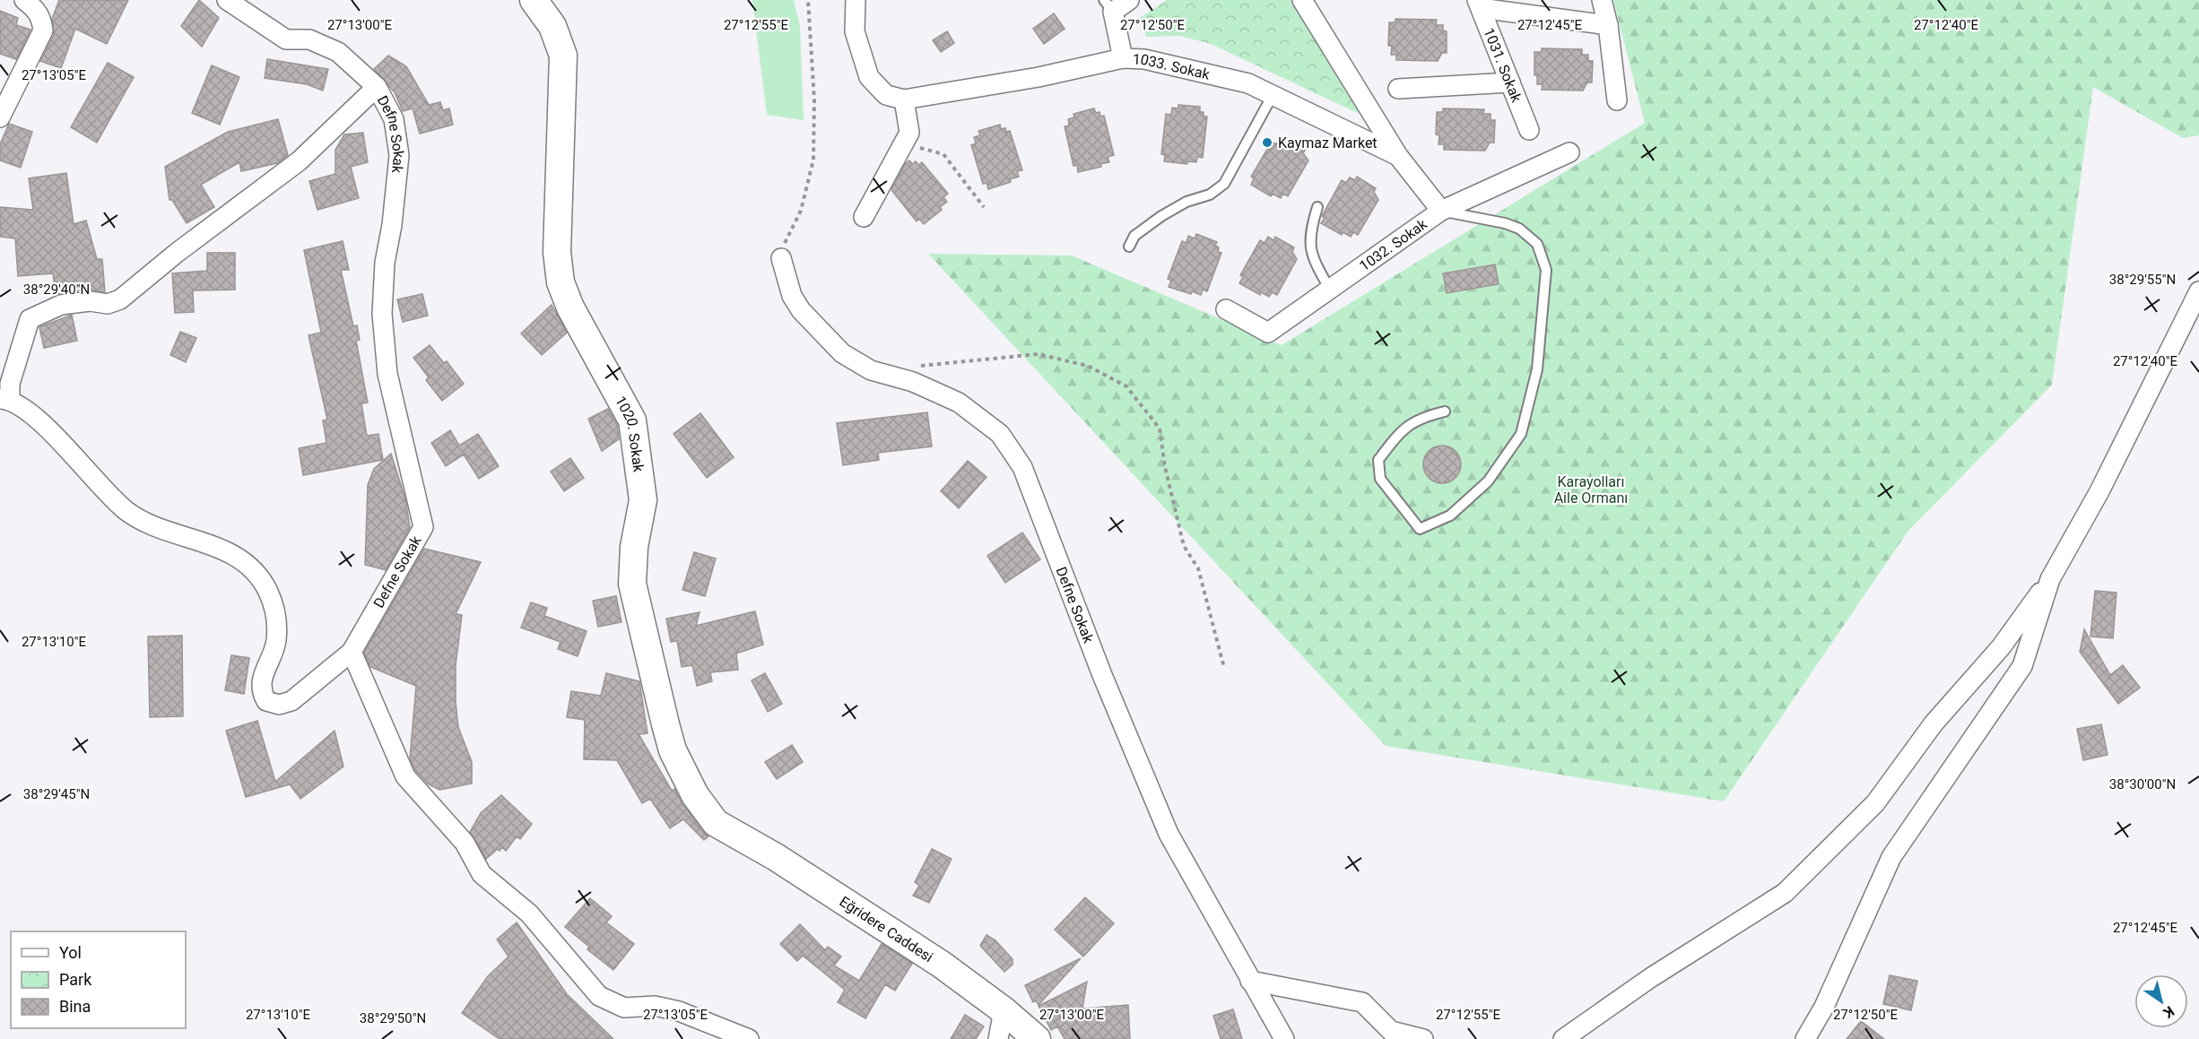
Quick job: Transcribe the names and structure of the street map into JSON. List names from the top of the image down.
{
  "streets": {
    "street": [
      "1031. Sokak",
      "1033. Sokak",
      "Defne Sokak",
      "1032. Sokak",
      "1020. Sokak",
      "Eğridere Caddesi"
    ]
  },
  "crossings": [
    ["1033. Sokak", "1032. Sokak"],
    ["1020. Sokak", "Eğridere Caddesi"]
  ],
  "parks": ["Karayolları Aile Ormanı"],
  "places": ["Kaymaz Market"],
  "legend": ["Yol", "Park", "Bina"],
  "north": "bottom right",
  "coordinates": [
    "27°13'00\"E",
    "27°12'55\"E",
    "27°12'50\"E",
    "27°12'45\"E",
    "27°12'40\"E",
    "27°13'05\"E",
    "38°29'55\"N",
    "38°29'40\"N",
    "27°13'10\"E",
    "38°30'00\"N",
    "38°29'45\"N",
    "38°29'50\"N"
  ]
}
